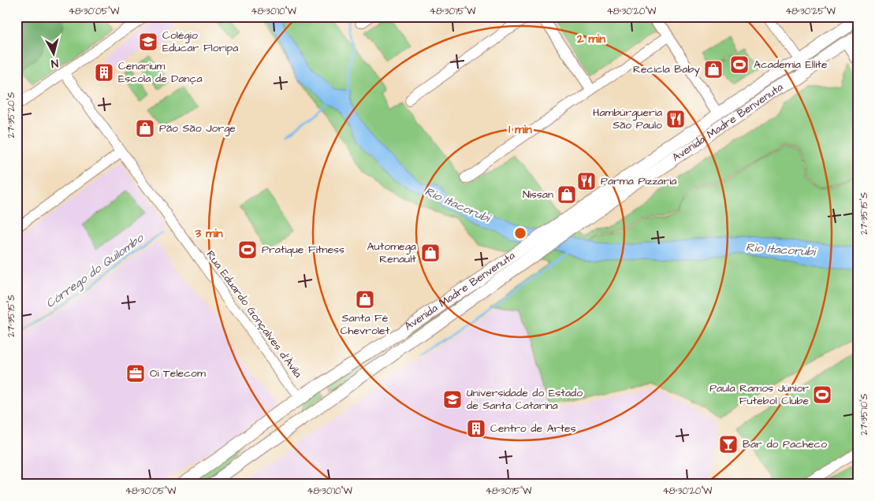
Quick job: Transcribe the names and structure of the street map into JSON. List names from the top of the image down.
{
  "streets": {
    "main road": ["Avenida Madre Benvenuta"],
    "street": ["Rua Eduardo Gonçalves d'Ávila"]
  },
  "crossings": [
    ["Avenida Madre Benvenuta", "Rua Eduardo Gonçalves d'Ávila"]
  ],
  "water": ["Rio Itacorubi", "Córrego do Quilombo"],
  "places": {
    "school or university": ["Colégio Educar Floripa", "Universidade do Estado de Santa Catarina"],
    "sports": ["Academia Ellite", "Pratique Fitness", "Paula Ramos Júnior Futebol Clube"],
    "shop": [
      "Recicla Baby",
      "Pão São Jorge",
      "Nissan",
      "Automega Renault",
      "Santa Fé Chevrolet"
    ],
    "building": ["Cenarium Escola de Dança", "Centro de Artes"],
    "restaurant": ["Hambúrgueria São Paulo", "Parma Pizzaria"],
    "office": ["Oi Telecom"],
    "bar": ["Bar do Pacheco"]
  },
  "north": "bottom",
  "coordinates": [
    "48°30'05\"W",
    "48°30'10\"W",
    "48°30'15\"W",
    "48°30'20\"W",
    "48°30'25\"W",
    "27°35'20\"S",
    "27°35'15\"S",
    "27°35'10\"S"
  ],
  "rings": ["2 min", "1 min", "3 min"]
}
